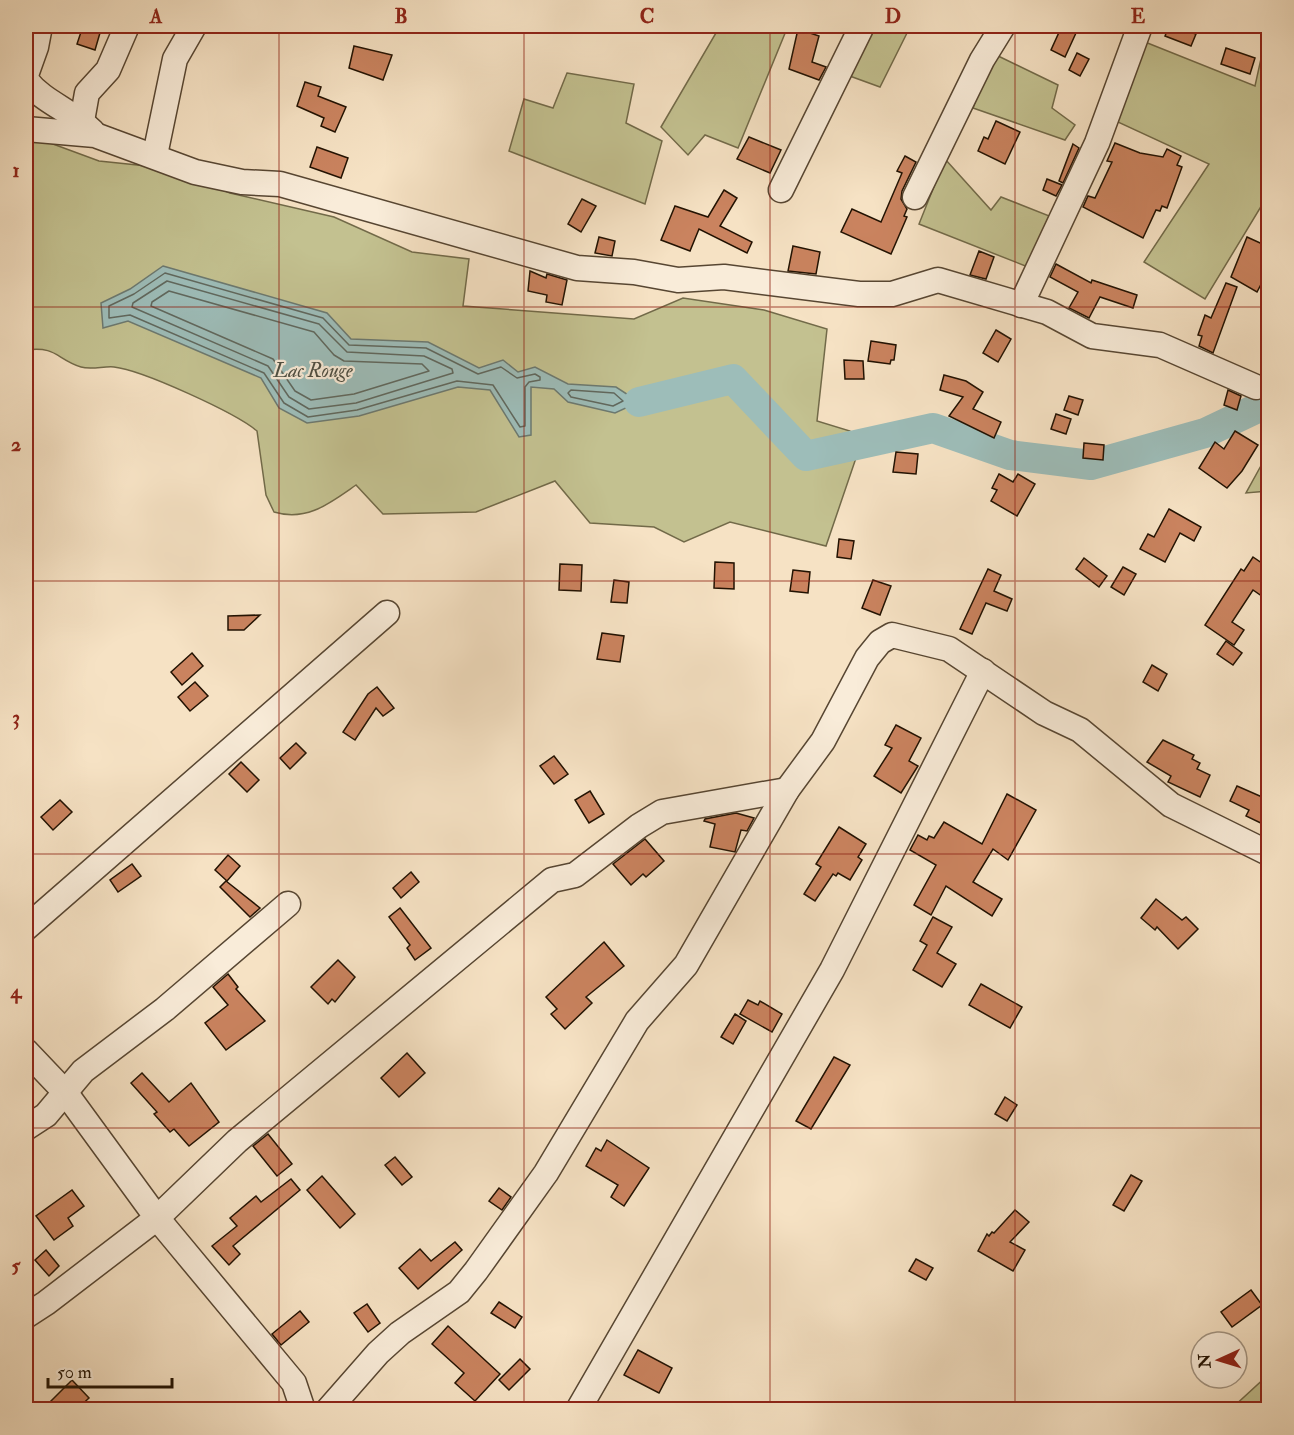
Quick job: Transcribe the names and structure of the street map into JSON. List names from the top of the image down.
{
  "water": ["Lac Rouge"],
  "scale_bar": "50 m",
  "north": "left",
  "grid": {
    "columns": [
      "A",
      "B",
      "C",
      "D",
      "E"
    ],
    "rows": [
      "1",
      "2",
      "3",
      "4",
      "5"
    ]
  }
}
